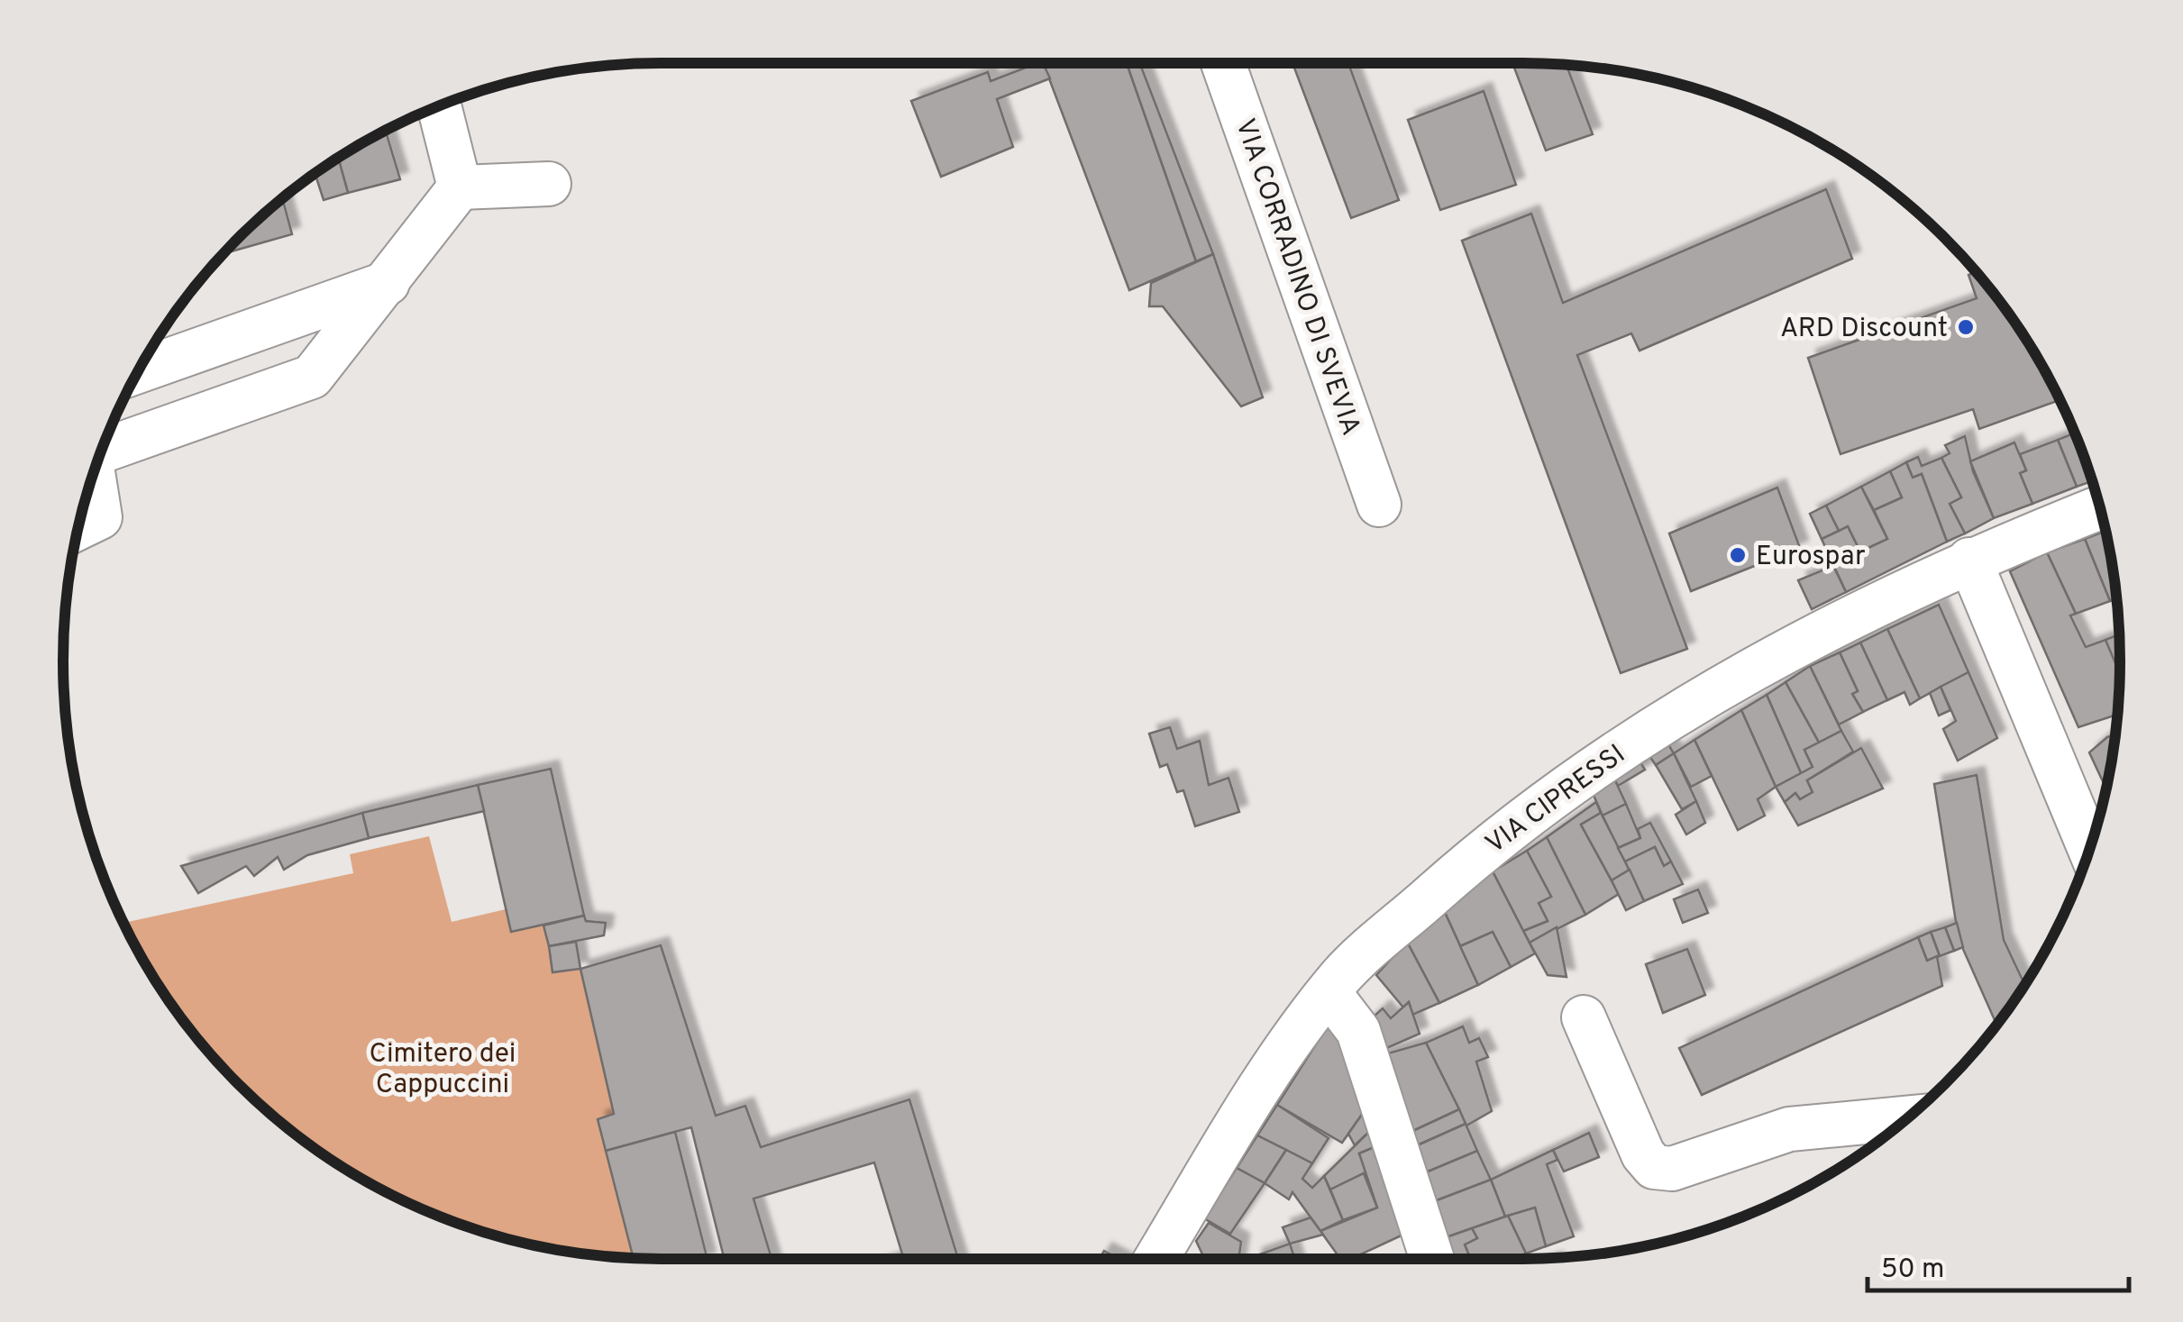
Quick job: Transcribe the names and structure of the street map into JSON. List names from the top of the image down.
{
  "streets": {
    "street": ["VIA CORRADINO DI SVEVIA", "VIA CIPRESSI"]
  },
  "parks": ["Cimitero dei Cappuccini"],
  "places": ["ARD Discount", "Eurospar"],
  "scale_bar": "50 m"
}
